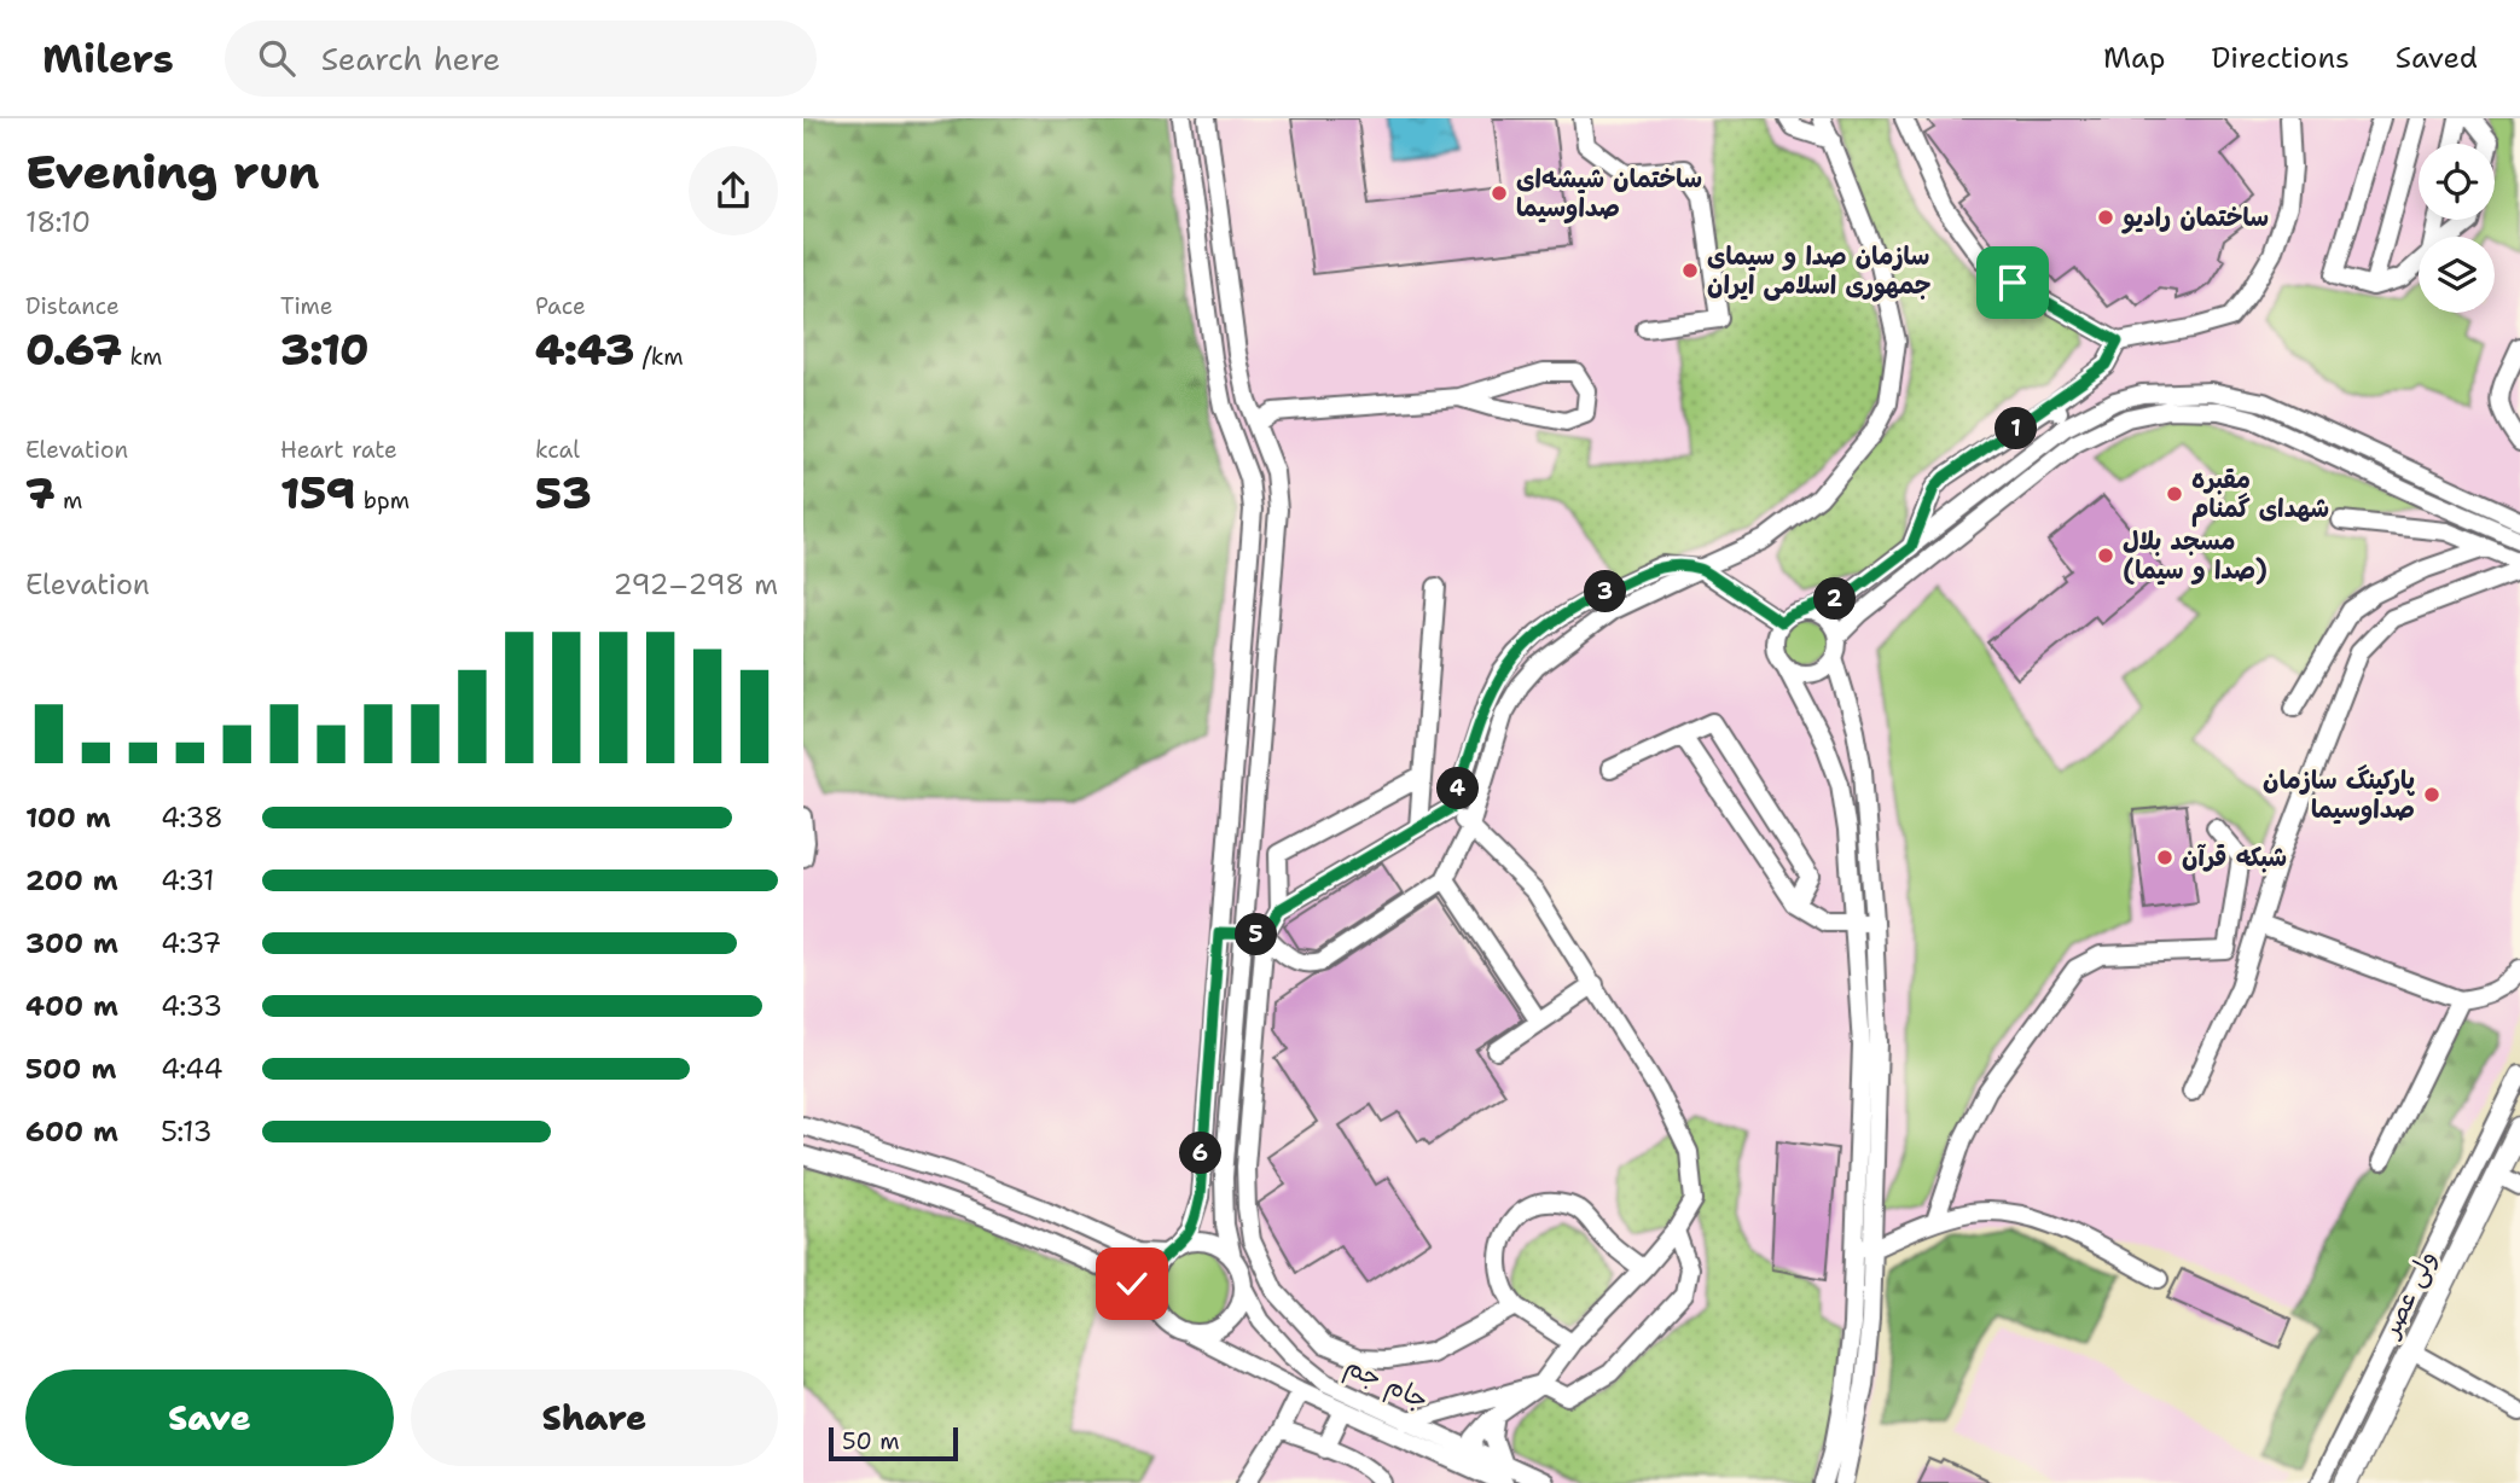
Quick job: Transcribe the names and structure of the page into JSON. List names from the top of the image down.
{
  "streets": {
    "main road": ["ولی عصر"],
    "street": ["جام جم"]
  },
  "places": [
    "ساختمان شیشه‌ای صداوسیما",
    "ساختمان رادیو",
    "سازمان صدا و سیمای جمهوری اسلامی ایران",
    "مقبره شهدای گمنام",
    "مسجد بلال (صدا و سیما)",
    "پارکینگ سازمان صداوسیما",
    "شبکه قرآن"
  ],
  "scale_bar": "50 m",
  "page": {
    "header": "Milers",
    "search": "Search here",
    "nav": ["Map", "Directions", "Saved"],
    "heading": ["Evening run", "18:10"],
    "stats": [
      ["Distance", "0.67 km"],
      ["Time", "3:10"],
      ["Pace", "4:43 /km"],
      ["Elevation", "7 m"],
      ["Heart rate", "159 bpm"],
      ["kcal", "53"]
    ],
    "pins": [
      "1",
      "3",
      "2",
      "4",
      "5",
      "6"
    ],
    "chart": ["Elevation", "292–298 m"],
    "list": [
      {
        "name": "100 m",
        "note": "4:38"
      },
      {
        "name": "200 m",
        "note": "4:31"
      },
      {
        "name": "300 m",
        "note": "4:37"
      },
      {
        "name": "400 m",
        "note": "4:33"
      },
      {
        "name": "500 m",
        "note": "4:44"
      },
      {
        "name": "600 m",
        "note": "5:13"
      }
    ],
    "buttons": ["Save", "Share"],
    "scale": "50 m"
  }
}
